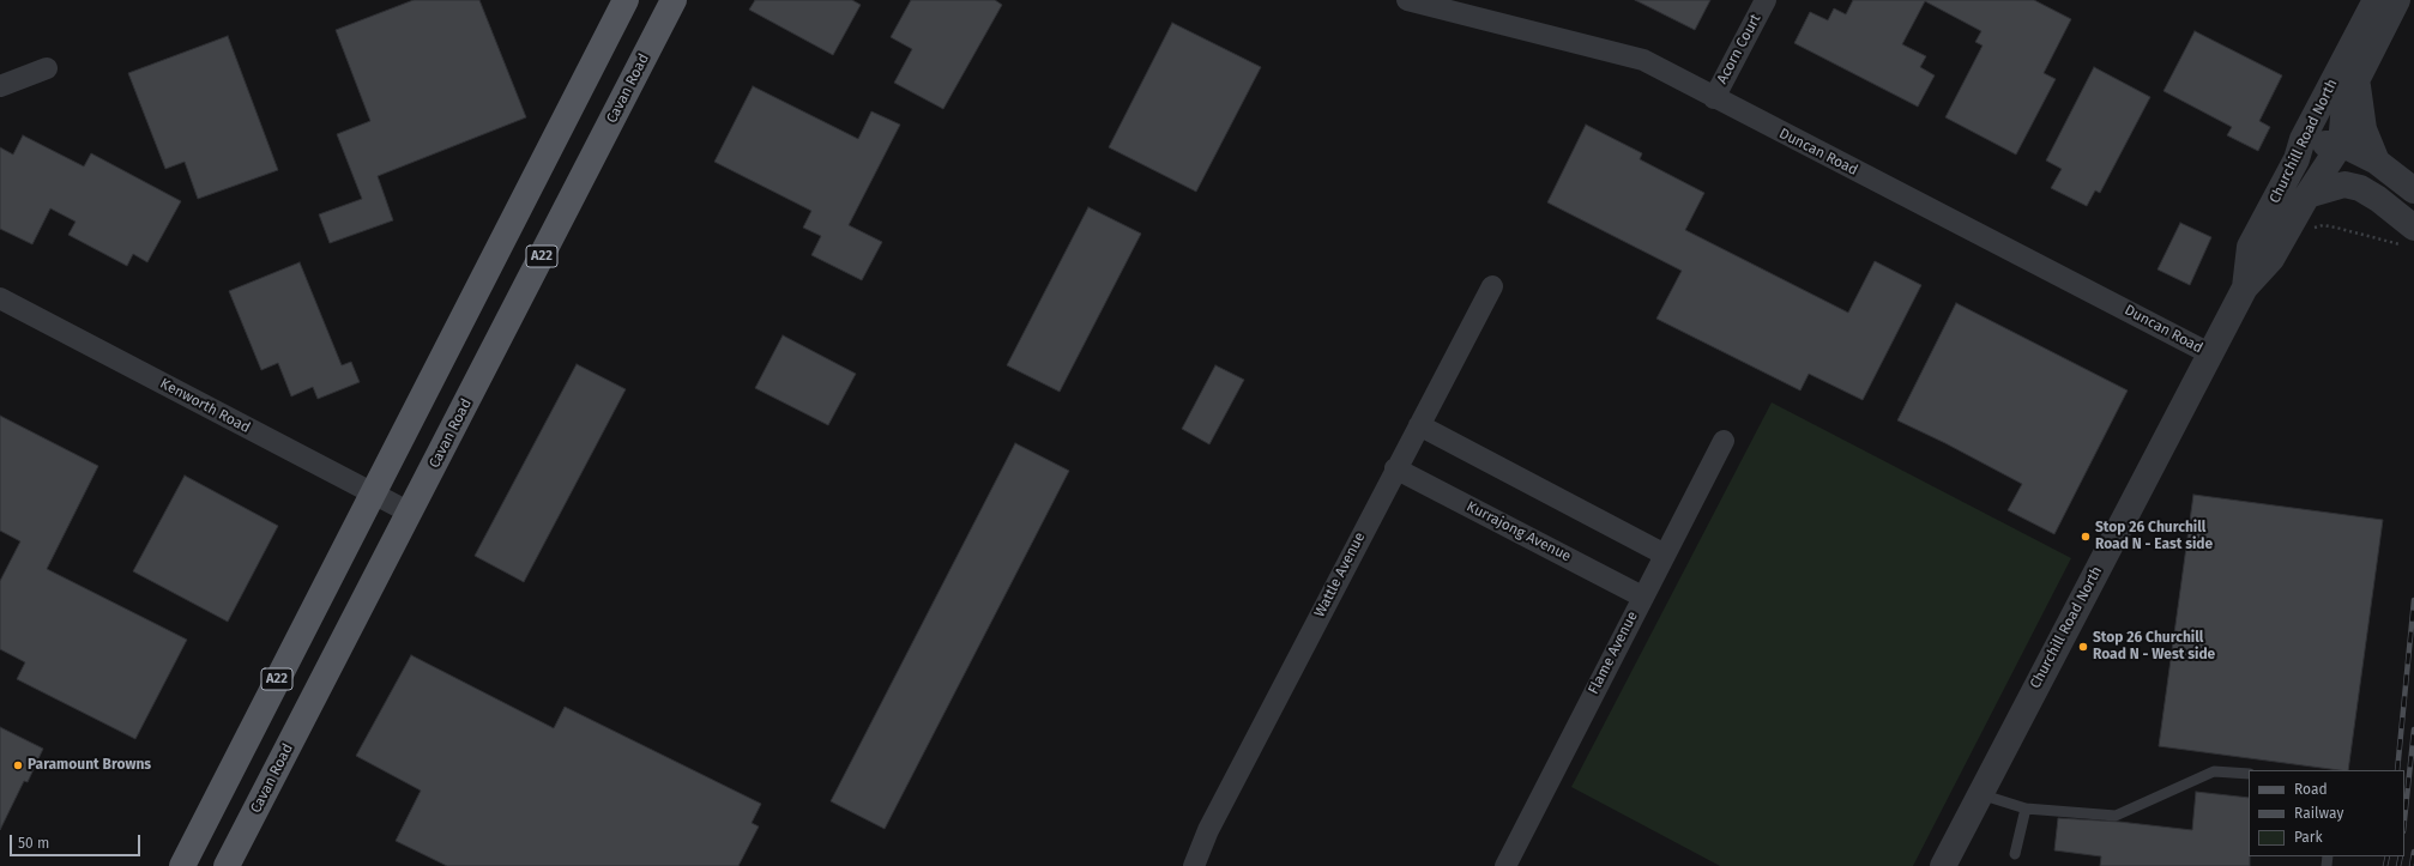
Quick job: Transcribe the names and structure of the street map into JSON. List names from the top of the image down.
{
  "streets": {
    "main road": ["Cavan Road", "A22"],
    "street": [
      "Acorn Court",
      "Churchill Road North",
      "Duncan Road",
      "Kenworth Road",
      "Kurrajong Avenue",
      "Wattle Avenue",
      "Flame Avenue"
    ]
  },
  "crossings": [
    ["Acorn Court", "Duncan Road"],
    ["Cavan Road", "Kenworth Road"],
    ["Churchill Road North", "Duncan Road"],
    ["A22", "Kenworth Road"],
    ["Kurrajong Avenue", "Wattle Avenue"],
    ["Kurrajong Avenue", "Flame Avenue"]
  ],
  "places": ["Stop 26 Churchill Road N - East side", "Stop 26 Churchill Road N - West side", "Paramount Browns"],
  "legend": ["Road", "Railway", "Park"],
  "scale_bar": "50 m"
}
